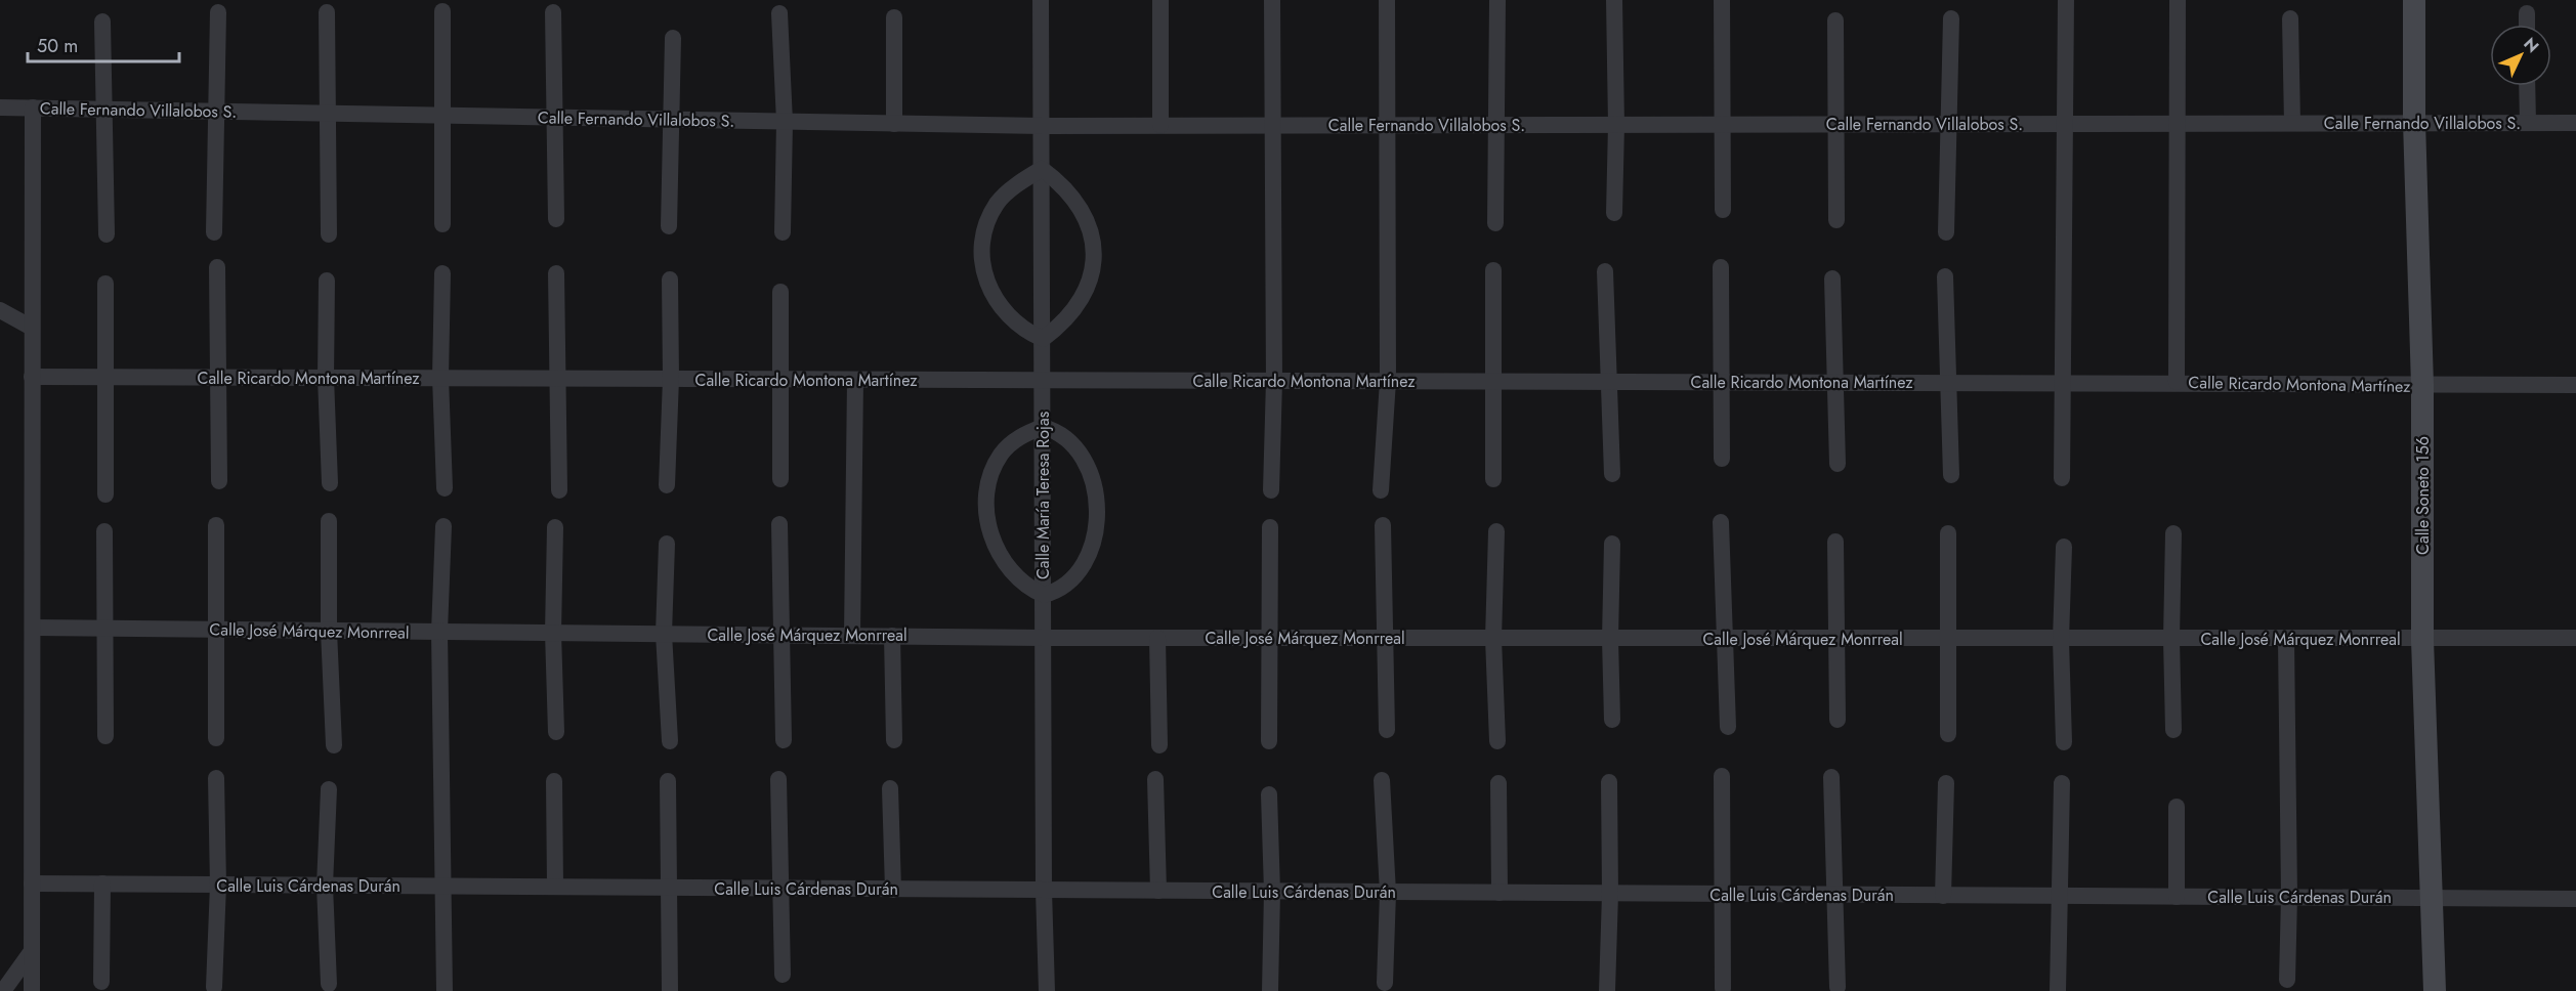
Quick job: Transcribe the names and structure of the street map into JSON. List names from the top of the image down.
{
  "streets": {
    "street": [
      "Calle Fernando Villalobos S.",
      "Calle Ricardo Montona Martínez",
      "Calle María Teresa Rojas",
      "Calle Soneto 156",
      "Calle José Márquez Monrreal",
      "Calle Luis Cárdenas Durán"
    ]
  },
  "crossings": [
    ["Calle Fernando Villalobos S.", "Calle María Teresa Rojas"],
    ["Calle Fernando Villalobos S.", "Calle Soneto 156"],
    ["Calle Ricardo Montona Martínez", "Calle María Teresa Rojas"],
    ["Calle Ricardo Montona Martínez", "Calle Soneto 156"],
    ["Calle María Teresa Rojas", "Calle José Márquez Monrreal"],
    ["Calle María Teresa Rojas", "Calle Luis Cárdenas Durán"],
    ["Calle Soneto 156", "Calle José Márquez Monrreal"],
    ["Calle Soneto 156", "Calle Luis Cárdenas Durán"]
  ],
  "scale_bar": "50 m",
  "north": "top right"
}
